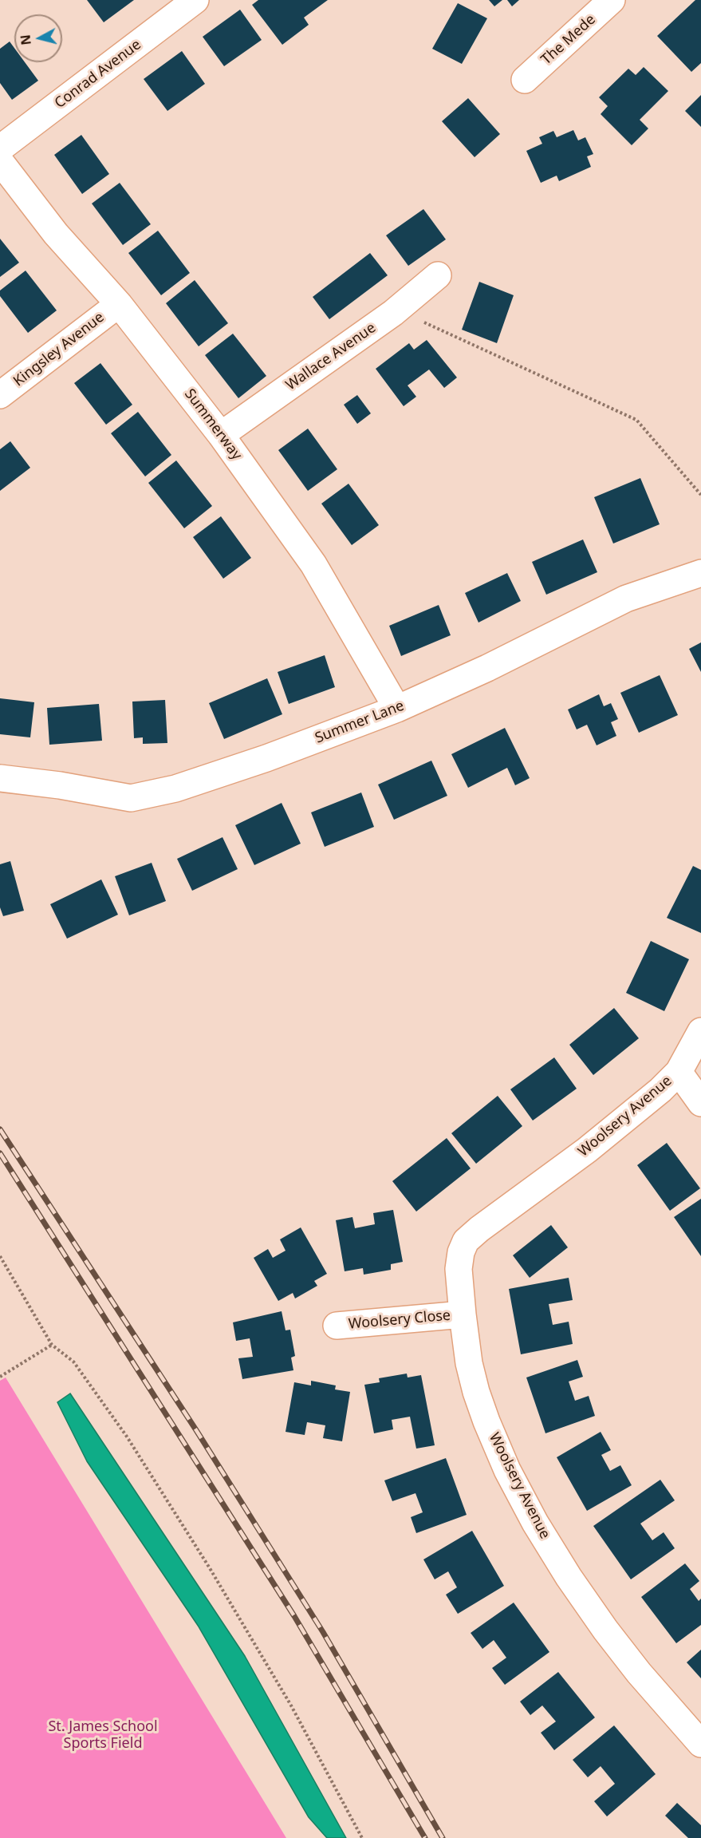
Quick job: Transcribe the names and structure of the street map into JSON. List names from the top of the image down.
{
  "streets": {
    "street": [
      "The Mede",
      "Conrad Avenue",
      "Kingsley Avenue",
      "Wallace Avenue",
      "Summerway",
      "Summer Lane",
      "Woolsery Avenue",
      "Woolsery Close"
    ]
  },
  "crossings": [
    ["Kingsley Avenue", "Summerway"],
    ["Wallace Avenue", "Summerway"],
    ["Summerway", "Summer Lane"],
    ["Woolsery Avenue", "Woolsery Close"]
  ],
  "parks": ["St. James School Sports Field"],
  "north": "left"
}
